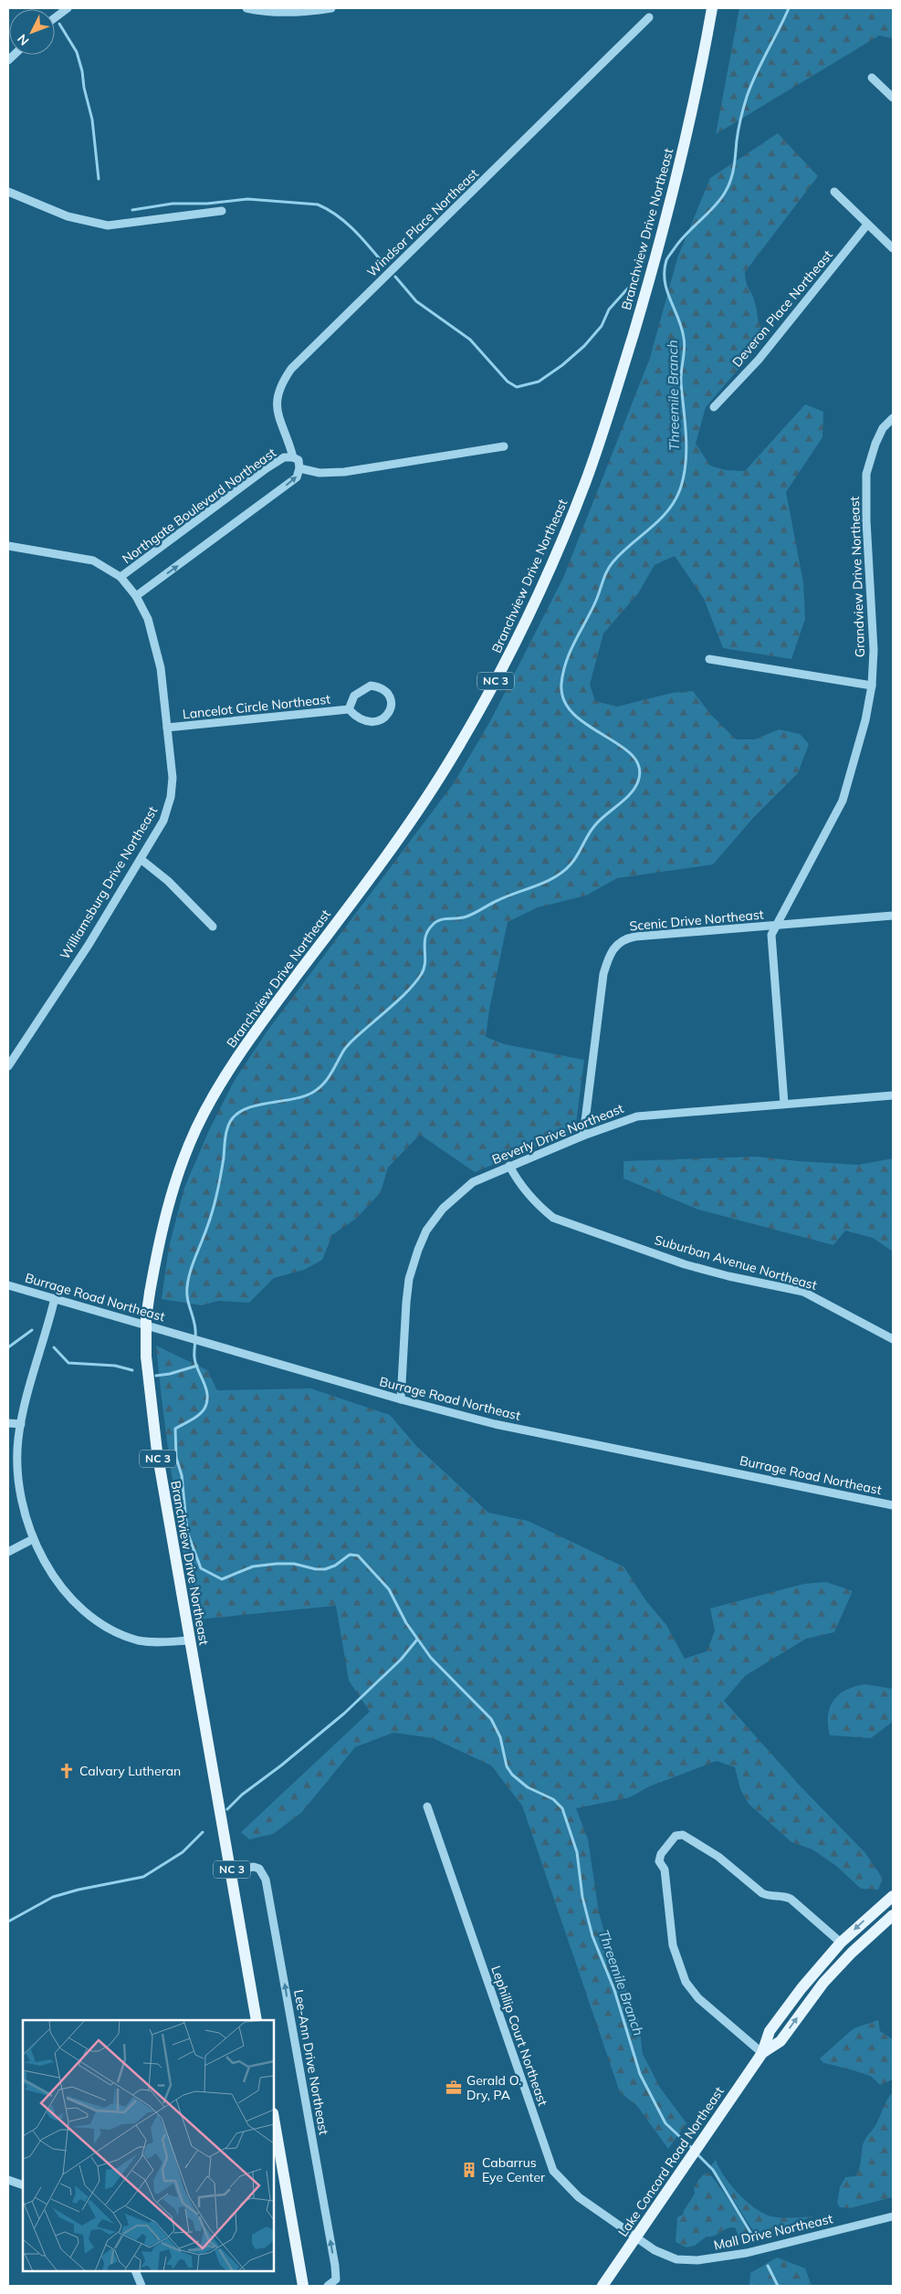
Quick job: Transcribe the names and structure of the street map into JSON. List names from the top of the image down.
{
  "streets": {
    "main road": ["Branchview Drive Northeast", "NC 3", "Lake Concord Road Northeast"],
    "street": [
      "Windsor Place Northeast",
      "Deveron Place Northeast",
      "Northgate Boulevard Northeast",
      "Grandview Drive Northeast",
      "Lancelot Circle Northeast",
      "Williamsburg Drive Northeast",
      "Scenic Drive Northeast",
      "Beverly Drive Northeast",
      "Suburban Avenue Northeast",
      "Burrage Road Northeast",
      "Lephillip Court Northeast",
      "Lee-Ann Drive Northeast",
      "Mall Drive Northeast"
    ]
  },
  "crossings": [
    ["Windsor Place Northeast", "Northgate Boulevard Northeast"],
    ["Branchview Drive Northeast", "Lee-Ann Drive Northeast"],
    ["Northgate Boulevard Northeast", "Williamsburg Drive Northeast"],
    ["Grandview Drive Northeast", "Scenic Drive Northeast"],
    ["Grandview Drive Northeast", "Beverly Drive Northeast"],
    ["Lancelot Circle Northeast", "Williamsburg Drive Northeast"],
    ["Scenic Drive Northeast", "Beverly Drive Northeast"],
    ["Beverly Drive Northeast", "Suburban Avenue Northeast"],
    ["Beverly Drive Northeast", "Burrage Road Northeast"],
    ["Lephillip Court Northeast", "Lake Concord Road Northeast"],
    ["Lephillip Court Northeast", "Mall Drive Northeast"],
    ["Lake Concord Road Northeast", "Mall Drive Northeast"]
  ],
  "one_way": ["Lee-Ann Drive Northeast"],
  "water": ["Threemile Branch"],
  "places": {
    "church": ["Calvary Lutheran"],
    "office": ["Gerald O. Dry, PA"],
    "building": ["Cabarrus Eye Center"]
  },
  "north": "bottom left"
}
